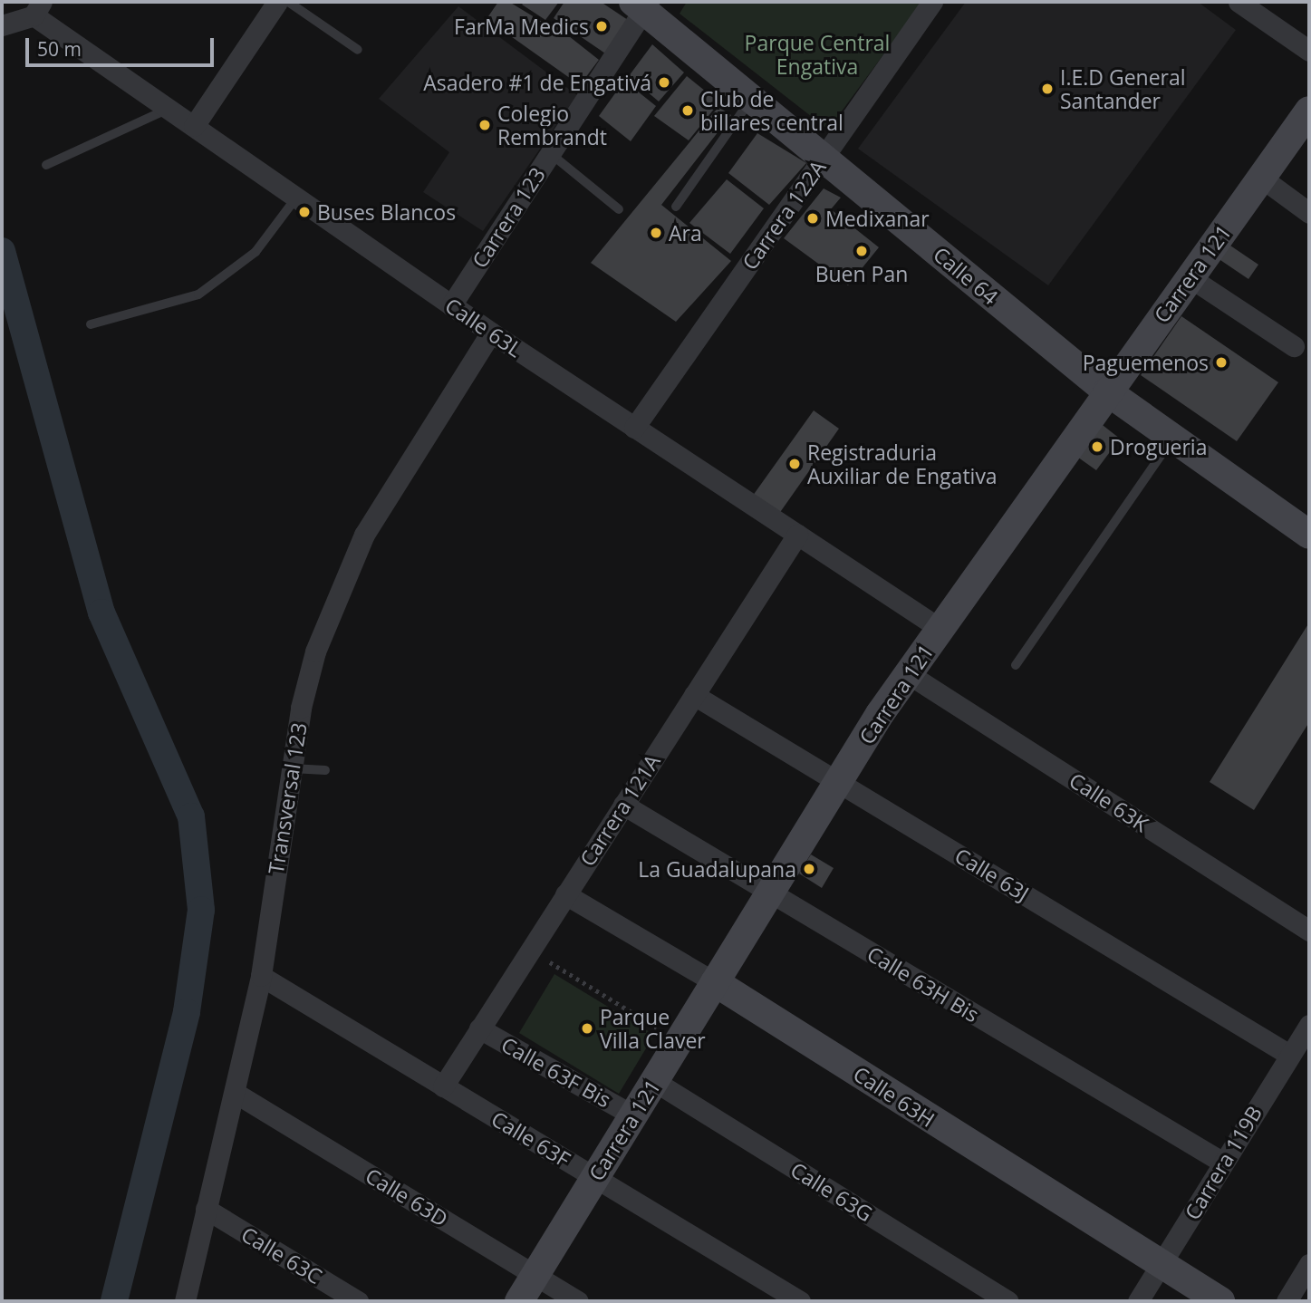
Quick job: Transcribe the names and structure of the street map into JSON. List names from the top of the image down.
{
  "streets": {
    "street": [
      "Carrera 122A",
      "Carrera 123",
      "Carrera 121",
      "Calle 64",
      "Calle 63L",
      "Transversal 123",
      "Calle 63K",
      "Carrera 121A",
      "Calle 63J",
      "Calle 63H Bis",
      "Calle 63F Bis",
      "Calle 63H",
      "Calle 63F",
      "Carrera 119B",
      "Calle 63G",
      "Calle 63D",
      "Calle 63C"
    ]
  },
  "crossings": [
    ["Carrera 122A", "Calle 64"],
    ["Carrera 122A", "Calle 63L"],
    ["Carrera 123", "Calle 64"],
    ["Carrera 123", "Calle 63L"],
    ["Carrera 121", "Calle 64"],
    ["Carrera 121", "Calle 63L"],
    ["Carrera 121", "Calle 63K"],
    ["Carrera 121", "Calle 63J"],
    ["Carrera 121", "Calle 63H Bis"],
    ["Carrera 121", "Calle 63F Bis"],
    ["Carrera 121", "Calle 63H"],
    ["Carrera 121", "Calle 63F"],
    ["Carrera 121", "Calle 63G"],
    ["Carrera 121", "Calle 63D"],
    ["Calle 63L", "Transversal 123"],
    ["Calle 63L", "Carrera 121A"],
    ["Transversal 123", "Calle 63F"],
    ["Transversal 123", "Calle 63D"],
    ["Transversal 123", "Calle 63C"],
    ["Carrera 121A", "Calle 63J"],
    ["Carrera 121A", "Calle 63H Bis"],
    ["Carrera 121A", "Calle 63F Bis"],
    ["Carrera 121A", "Calle 63H"],
    ["Carrera 121A", "Calle 63F"],
    ["Calle 63J", "Carrera 119B"],
    ["Calle 63H Bis", "Carrera 119B"],
    ["Calle 63H", "Carrera 119B"]
  ],
  "parks": ["Parque Central Engativa"],
  "places": [
    "FarMa Medics",
    "Asadero #1 de Engativá",
    "I.E.D General Santander",
    "Club de billares central",
    "Colegio Rembrandt",
    "Buses Blancos",
    "Medixanar",
    "Ara",
    "Buen Pan",
    "Paguemenos",
    "Drogueria",
    "Registraduria Auxiliar de Engativa",
    "La Guadalupana",
    "Parque Villa Claver"
  ],
  "scale_bar": "50 m"
}
